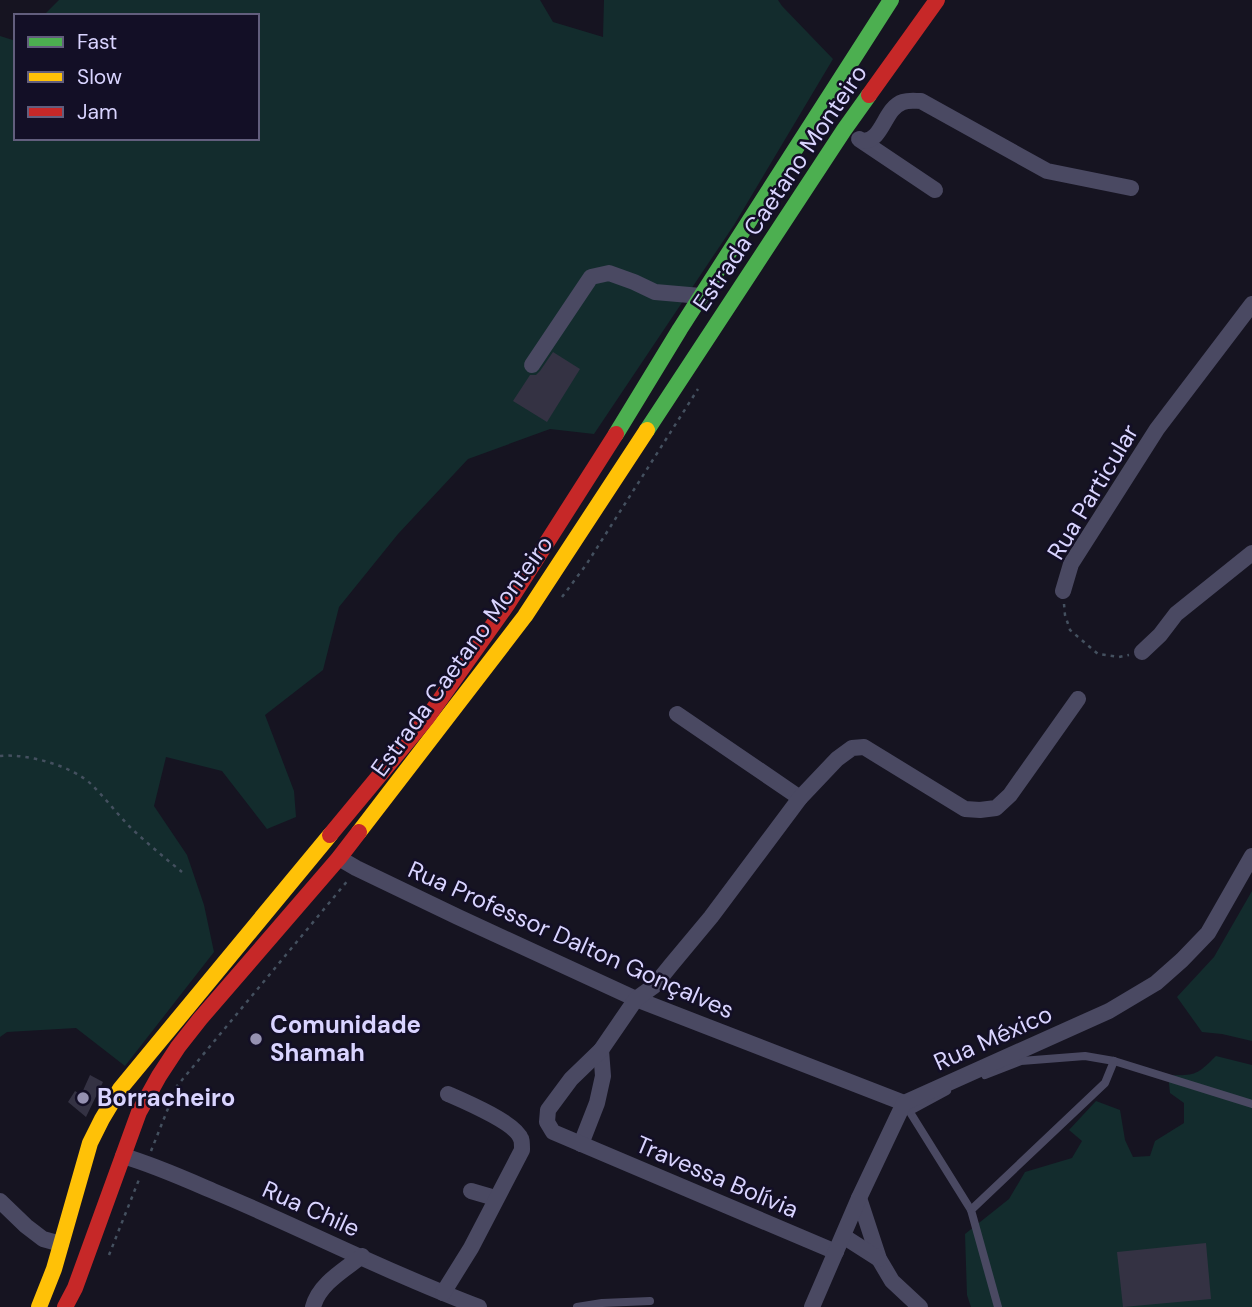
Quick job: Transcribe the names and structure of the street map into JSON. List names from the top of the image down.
{
  "streets": {
    "main road": ["Estrada Caetano Monteiro"],
    "street": [
      "Rua Particular",
      "Rua Professor Dalton Gonçalves",
      "Rua México",
      "Travessa Bolívia",
      "Rua Chile"
    ]
  },
  "crossings": [
    ["Estrada Caetano Monteiro", "Rua Professor Dalton Gonçalves"],
    ["Estrada Caetano Monteiro", "Rua Chile"],
    ["Rua Professor Dalton Gonçalves", "Rua México"],
    ["Rua Professor Dalton Gonçalves", "Travessa Bolívia"]
  ],
  "places": ["Comunidade Shamah", "Borracheiro"],
  "legend": ["Fast", "Slow", "Jam"]
}
